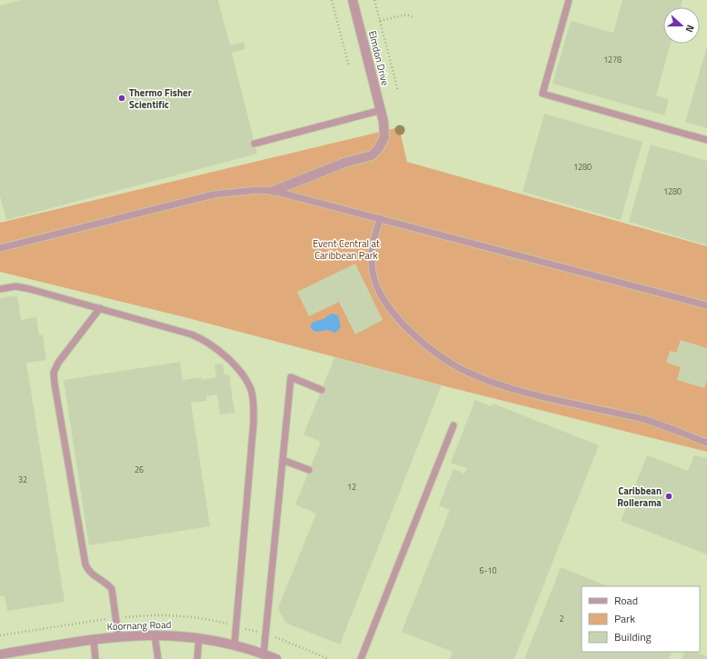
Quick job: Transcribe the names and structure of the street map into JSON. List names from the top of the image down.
{
  "streets": {
    "street": ["Elmdon Drive", "Koornang Road"]
  },
  "parks": ["Event Central at Caribbean Park"],
  "places": ["Thermo Fisher Scientific", "Caribbean Rollerama"],
  "house_numbers": [
    "1278",
    "1280",
    "1280",
    "26",
    "32",
    "12",
    "6-10",
    "2"
  ],
  "legend": ["Road", "Park", "Building"],
  "north": "right"
}
